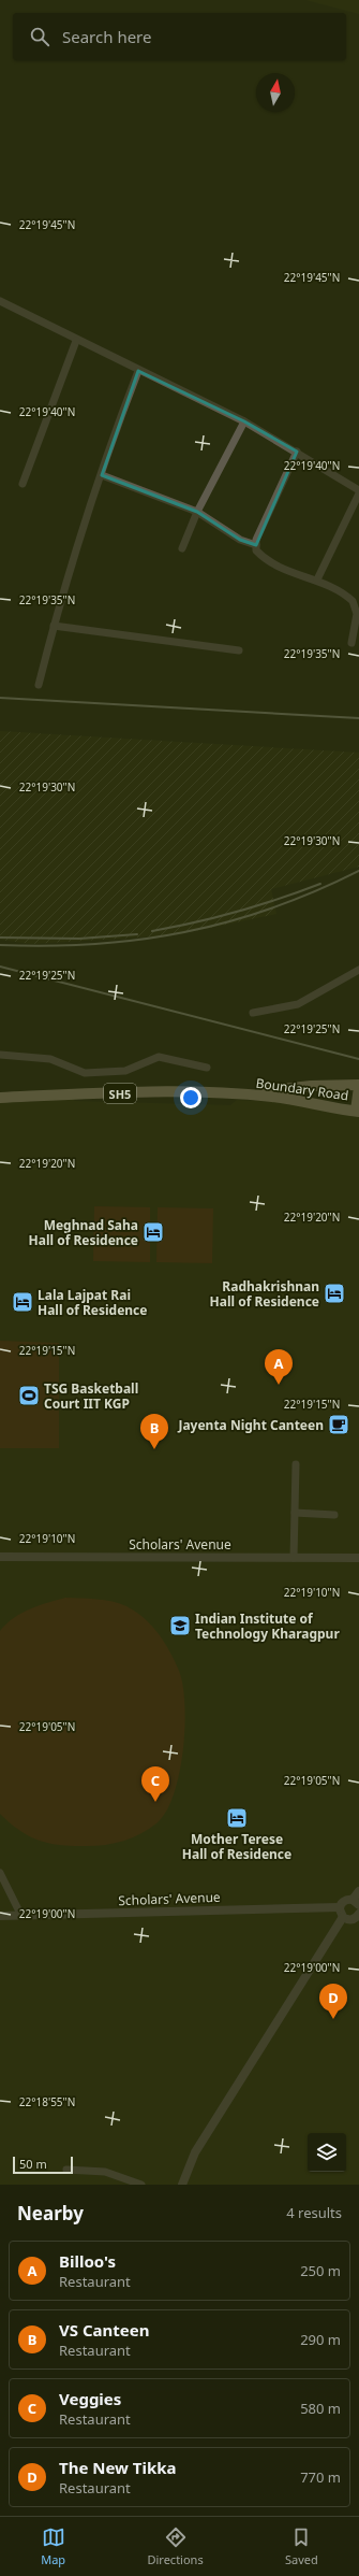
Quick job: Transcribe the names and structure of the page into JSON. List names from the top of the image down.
{
  "streets": {
    "main road": ["Boundary Road", "SH5"],
    "street": ["Scholars' Avenue"]
  },
  "places": {
    "hotel": [
      "Meghnad Saha Hall of Residence",
      "Radhakrishnan Hall of Residence",
      "Lala Lajpat Rai Hall of Residence",
      "Mother Terese Hall of Residence"
    ],
    "sports": ["TSG Basketball Court IIT KGP"],
    "cafe": ["Jayenta Night Canteen"],
    "school or university": ["Indian Institute of Technology Kharagpur"]
  },
  "scale_bar": "50 m",
  "north": "top",
  "page": {
    "search": "Search here",
    "pins": [
      "A",
      "B",
      "C",
      "D"
    ],
    "scale": "50 m",
    "heading": ["Nearby", "4 results"],
    "list": [
      {
        "mark": "A",
        "name": "Billoo's",
        "note": "Restaurant",
        "value": "250 m"
      },
      {
        "mark": "B",
        "name": "VS Canteen",
        "note": "Restaurant",
        "value": "290 m"
      },
      {
        "mark": "C",
        "name": "Veggies",
        "note": "Restaurant",
        "value": "580 m"
      },
      {
        "mark": "D",
        "name": "The New Tikka",
        "note": "Restaurant",
        "value": "770 m"
      }
    ],
    "nav": ["Map", "Directions", "Saved"]
  },
  "coordinates": [
    "22°19'45\"N",
    "22°19'40\"N",
    "22°19'35\"N",
    "22°19'30\"N",
    "22°19'25\"N",
    "22°19'20\"N",
    "22°19'15\"N",
    "22°19'10\"N",
    "22°19'05\"N",
    "22°19'00\"N",
    "22°18'55\"N"
  ]
}
